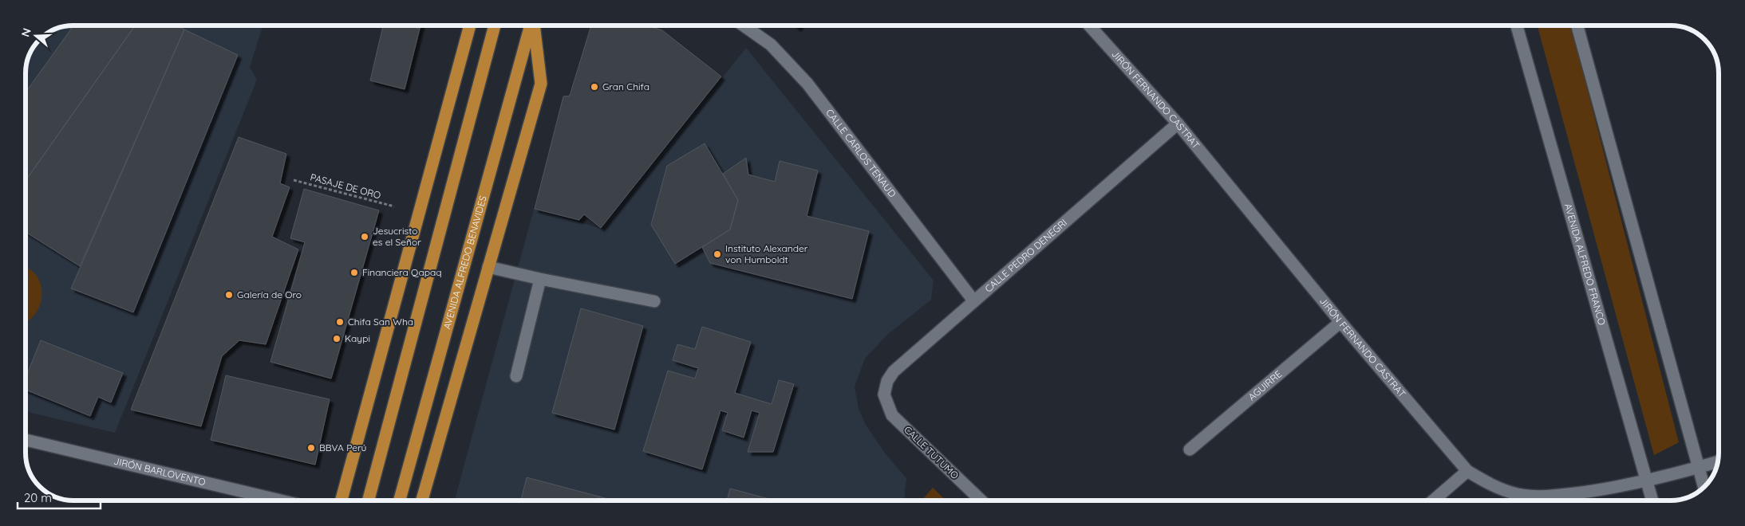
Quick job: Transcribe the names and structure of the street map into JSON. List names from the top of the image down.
{
  "streets": {
    "main road": ["AVENIDA ALFREDO BENAVIDES"],
    "street": [
      "JIRÓN FERNANDO CASTRAT",
      "CALLE CARLOS TENAUD",
      "CALLE PEDRO DENEGRI",
      "AVENIDA ALFREDO FRANCO",
      "AGUIRRE",
      "CALLE TUTUMO",
      "JIRÓN BARLOVENTO"
    ],
    "path": ["PASAJE DE ORO"]
  },
  "crossings": [
    ["JIRÓN FERNANDO CASTRAT", "CALLE PEDRO DENEGRI"],
    ["JIRÓN FERNANDO CASTRAT", "AVENIDA ALFREDO FRANCO"],
    ["JIRÓN FERNANDO CASTRAT", "AGUIRRE"],
    ["CALLE CARLOS TENAUD", "CALLE PEDRO DENEGRI"],
    ["CALLE PEDRO DENEGRI", "CALLE TUTUMO"]
  ],
  "places": [
    "Gran Chifa",
    "Jesucristo es el Señor",
    "Instituto Alexander von Humboldt",
    "Financiera Qapaq",
    "Galería de Oro",
    "Chifa San Wha",
    "Kaypi",
    "BBVA Perú"
  ],
  "scale_bar": "20 m",
  "north": "left"
}
